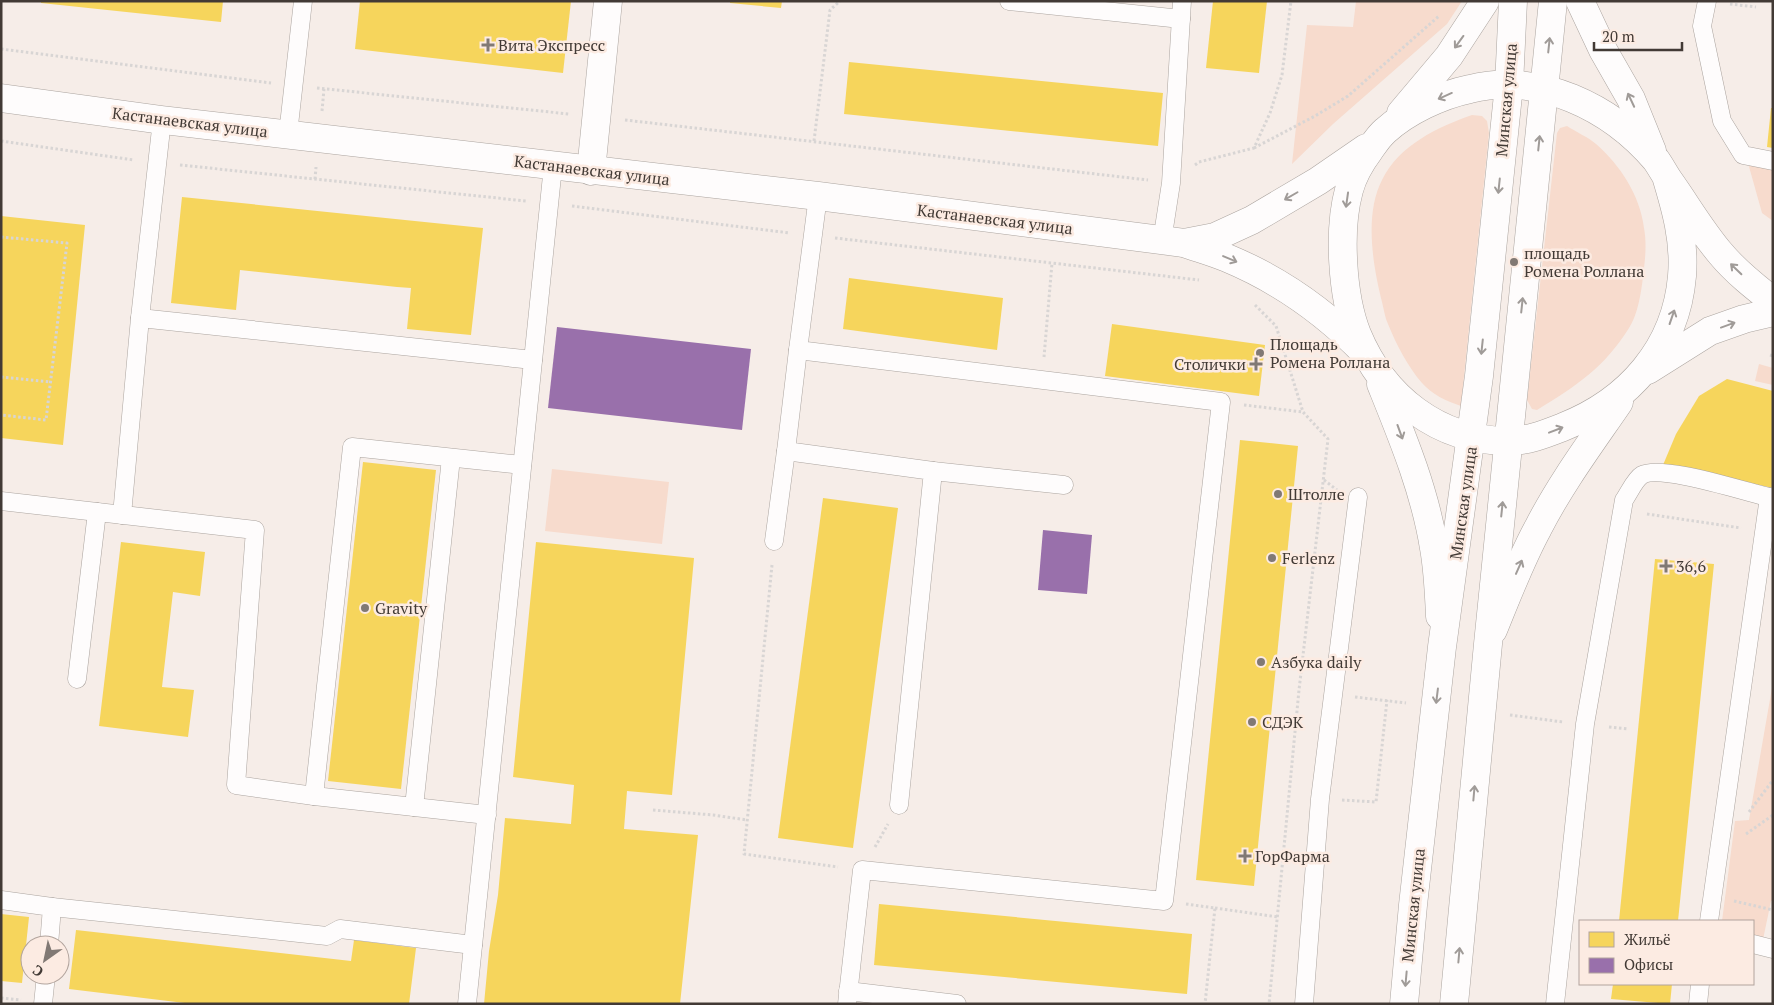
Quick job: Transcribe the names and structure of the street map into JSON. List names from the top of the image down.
{
  "streets": {
    "street": ["Минская улица", "Кастанаевская улица"]
  },
  "crossings": [
    ["Минская улица", "Кастанаевская улица"]
  ],
  "places": {
    "health": [
      "Вита Экспресс",
      "Столички",
      "36,6",
      "ГорФарма"
    ],
    "other": [
      "площадь Ромена Роллана",
      "Площадь Ромена Роллана",
      "Штолле",
      "Ferlenz",
      "Gravity",
      "Азбука daily",
      "СДЭК"
    ]
  },
  "legend": ["Жильё", "Офисы"],
  "scale_bar": "20 m",
  "north": "bottom left"
}
